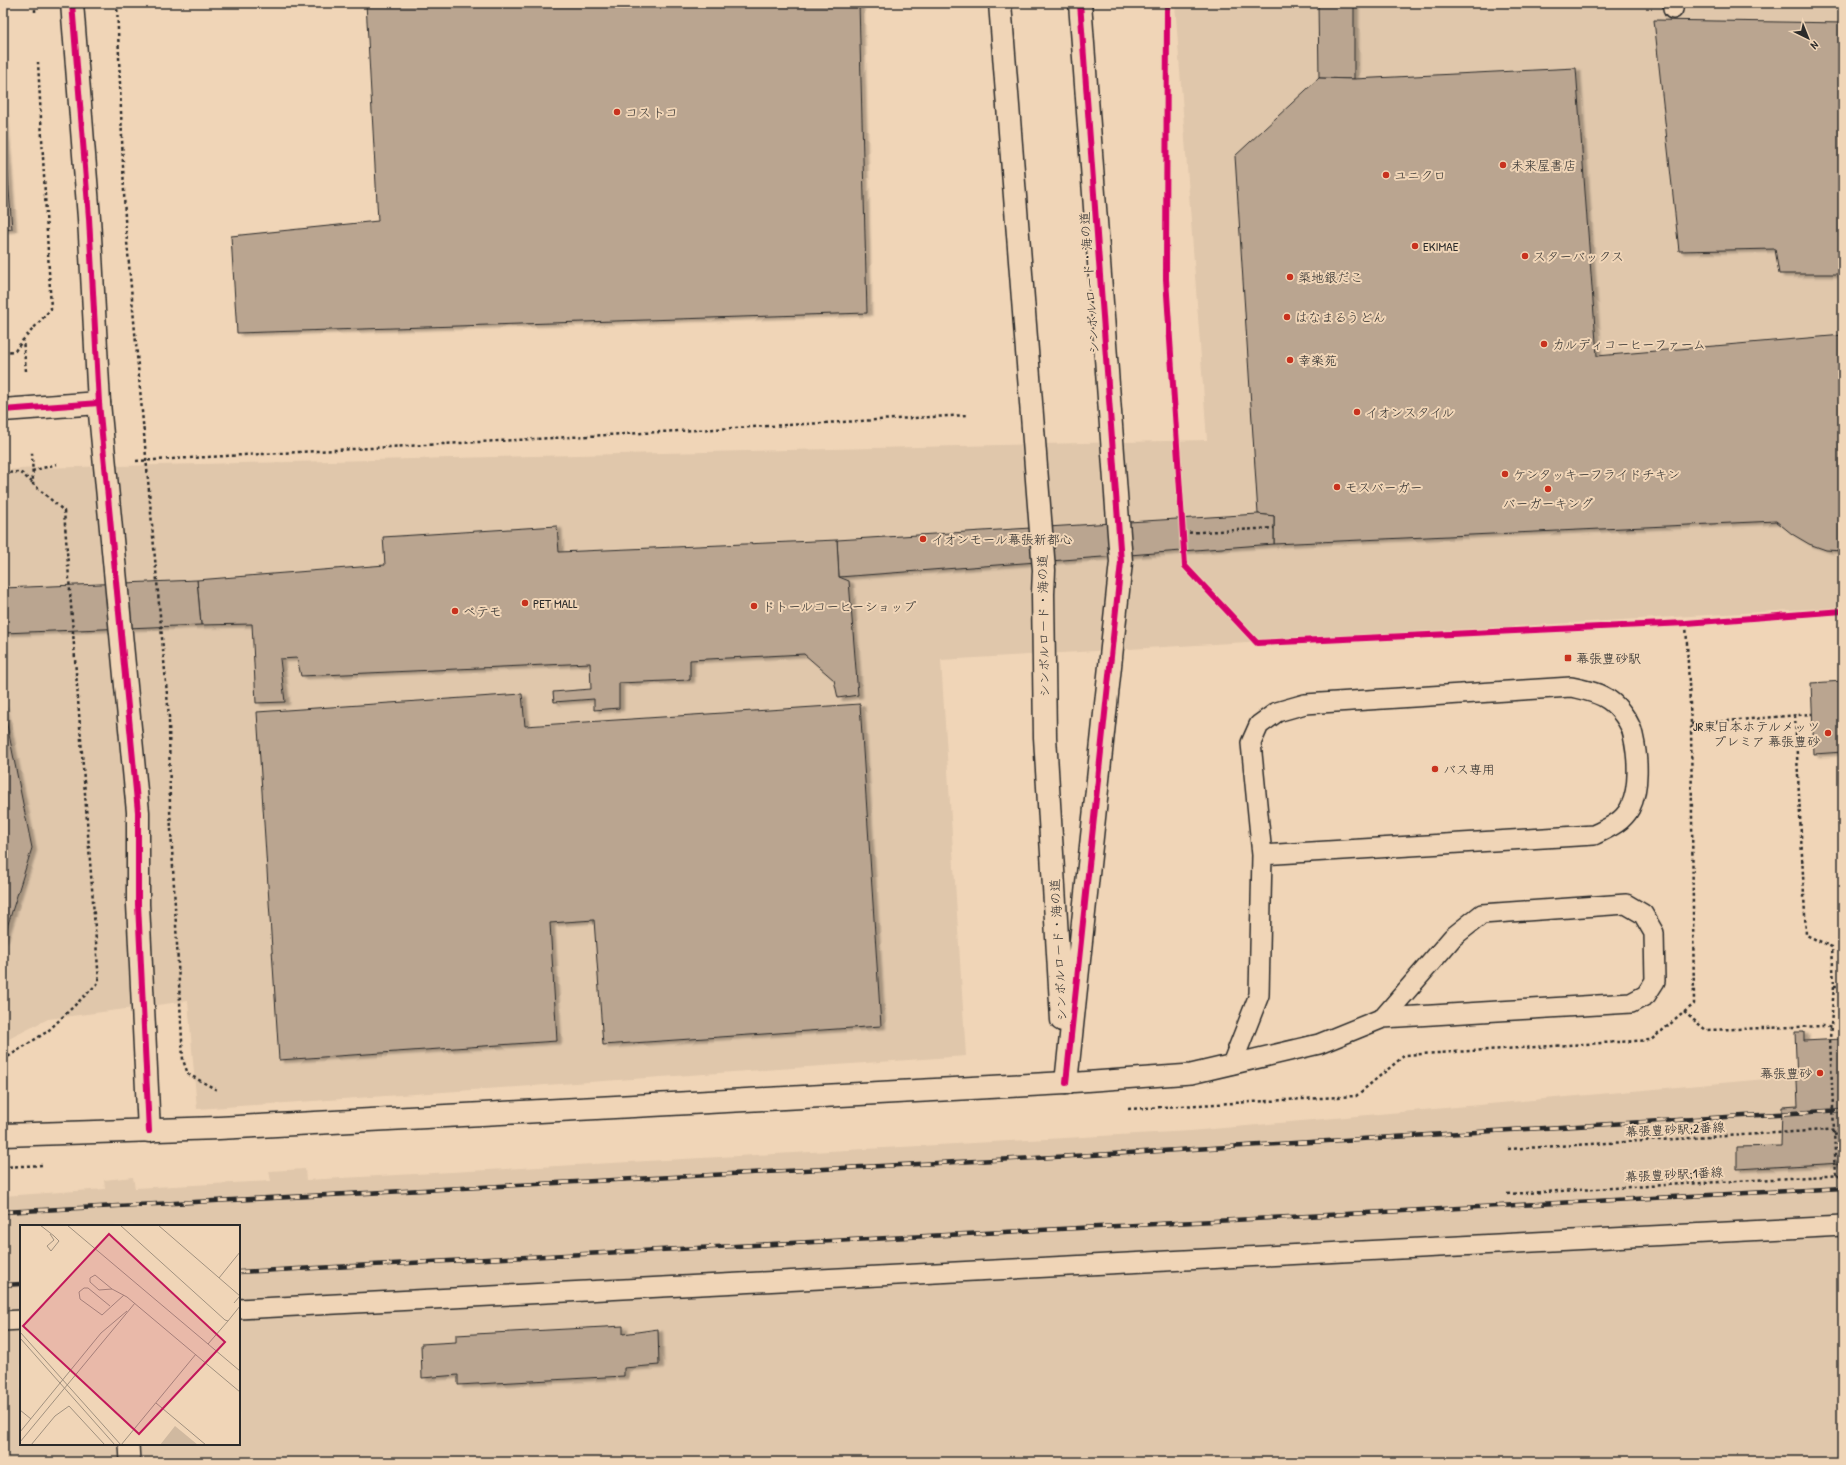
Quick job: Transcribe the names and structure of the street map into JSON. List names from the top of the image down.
{
  "streets": {
    "street": ["シンボルロード・海の道"],
    "path": ["幕張豊砂駅;2番線", "幕張豊砂駅;1番線"]
  },
  "places": {
    "other": [
      "コストコ",
      "未来屋書店",
      "ユニクロ",
      "EKIMAE",
      "スターバックス",
      "築地銀だこ",
      "はなまるうどん",
      "カルディコーヒーファーム",
      "幸楽苑",
      "イオンスタイル",
      "ケンタッキーフライドチキン",
      "モスバーガー",
      "バーガーキング",
      "イオンモール幕張新都心",
      "PET MALL",
      "ドトールコーヒーショップ",
      "ペテモ",
      "JR東日本ホテルメッツ プレミア 幕張豊砂",
      "バス専用",
      "幕張豊砂"
    ],
    "transit": ["幕張豊砂駅"]
  },
  "north": "bottom right"
}
